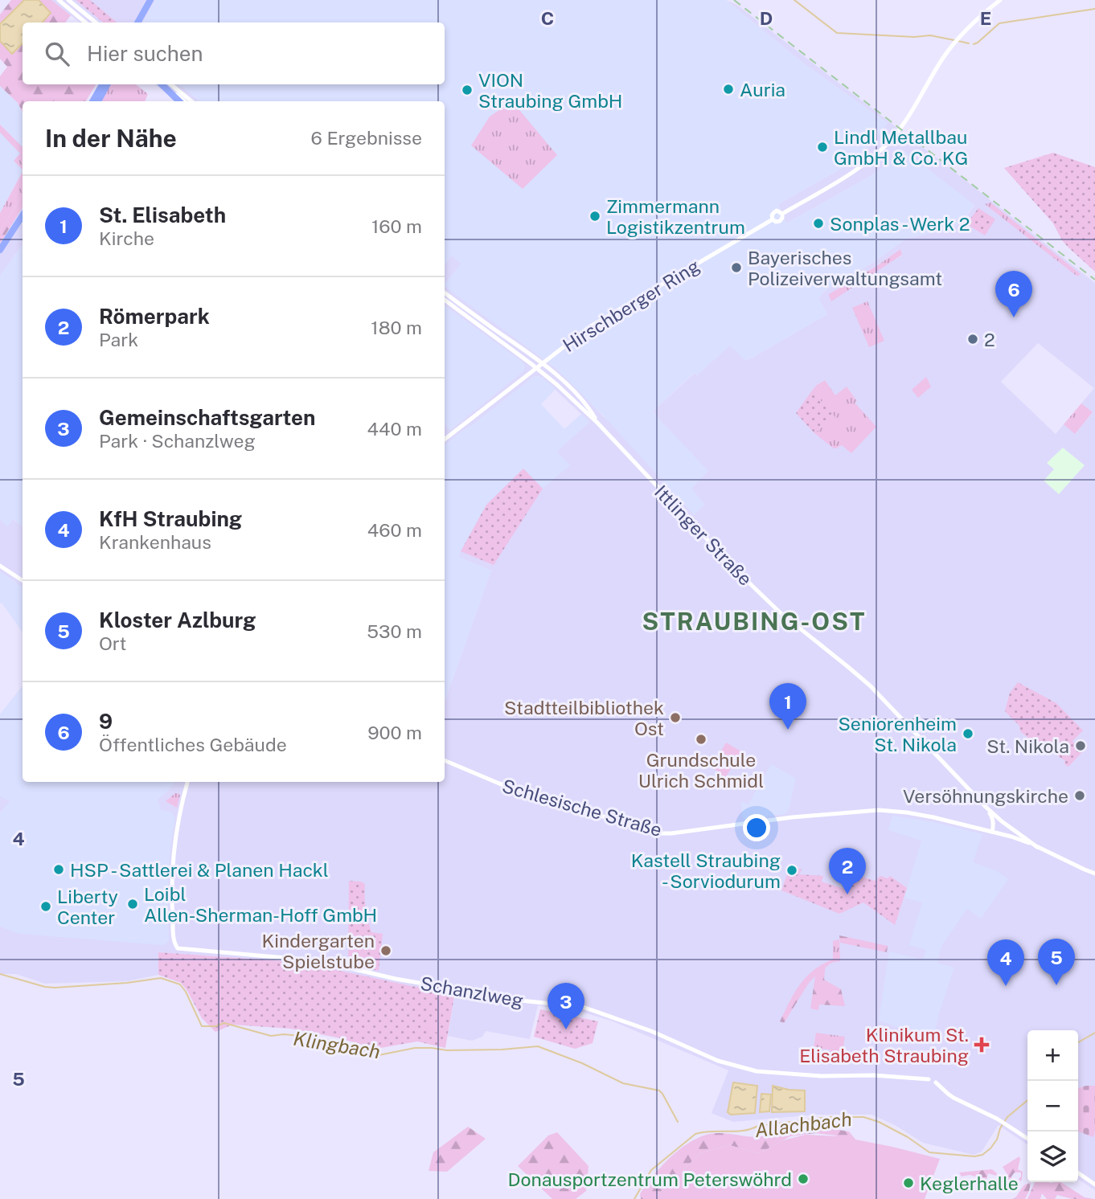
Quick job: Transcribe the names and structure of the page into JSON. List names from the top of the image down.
{
  "streets": {
    "street": [
      "Hirschberger Ring",
      "Ittlinger Straße",
      "Schlesische Straße",
      "Schanzlweg"
    ]
  },
  "crossings": [
    ["Hirschberger Ring", "Ittlinger Straße"],
    ["Ittlinger Straße", "Schlesische Straße"]
  ],
  "districts": ["STRAUBING-OST"],
  "water": ["Klingbach", "Allachbach"],
  "places": {
    "other": [
      "Auria",
      "VION Straubing GmbH",
      "Lindl Metallbau GmbH & Co. KG",
      "Zimmermann Logistikzentrum",
      "Sonplas - Werk 2",
      "Bayerisches Polizeiverwaltungsamt",
      "2",
      "Stadtteilbibliothek Ost",
      "Seniorenheim St. Nikola",
      "Grundschule Ulrich Schmidl",
      "St. Nikola",
      "Versöhnungskirche",
      "HSP - Sattlerei & Planen Hackl",
      "Kastell Straubing - Sorviodurum",
      "Loibl Allen-Sherman-Hoff GmbH",
      "Liberty Center",
      "Kindergarten Spielstube",
      "Donausportzentrum Peterswöhrd",
      "Keglerhalle"
    ],
    "health": ["Klinikum St. Elisabeth Straubing"]
  },
  "page": {
    "search": "Hier suchen",
    "heading": ["In der Nähe", "6 Ergebnisse"],
    "list": [
      {
        "mark": "1",
        "name": "St. Elisabeth",
        "note": "Kirche",
        "value": "160 m"
      },
      {
        "mark": "2",
        "name": "Römerpark",
        "note": "Park",
        "value": "180 m"
      },
      {
        "mark": "3",
        "name": "Gemeinschaftsgarten",
        "note": "Park · Schanzlweg",
        "value": "440 m"
      },
      {
        "mark": "4",
        "name": "KfH Straubing",
        "note": "Krankenhaus",
        "value": "460 m"
      },
      {
        "mark": "5",
        "name": "Kloster Azlburg",
        "note": "Ort",
        "value": "530 m"
      },
      {
        "mark": "6",
        "name": "9",
        "note": "Öffentliches Gebäude",
        "value": "900 m"
      }
    ],
    "pins": [
      "6",
      "1",
      "2",
      "5",
      "4",
      "3"
    ],
    "map_buttons": ["+", "−"]
  },
  "grid": {
    "columns": ["C", "D", "E"],
    "rows": ["4", "5"]
  }
}
